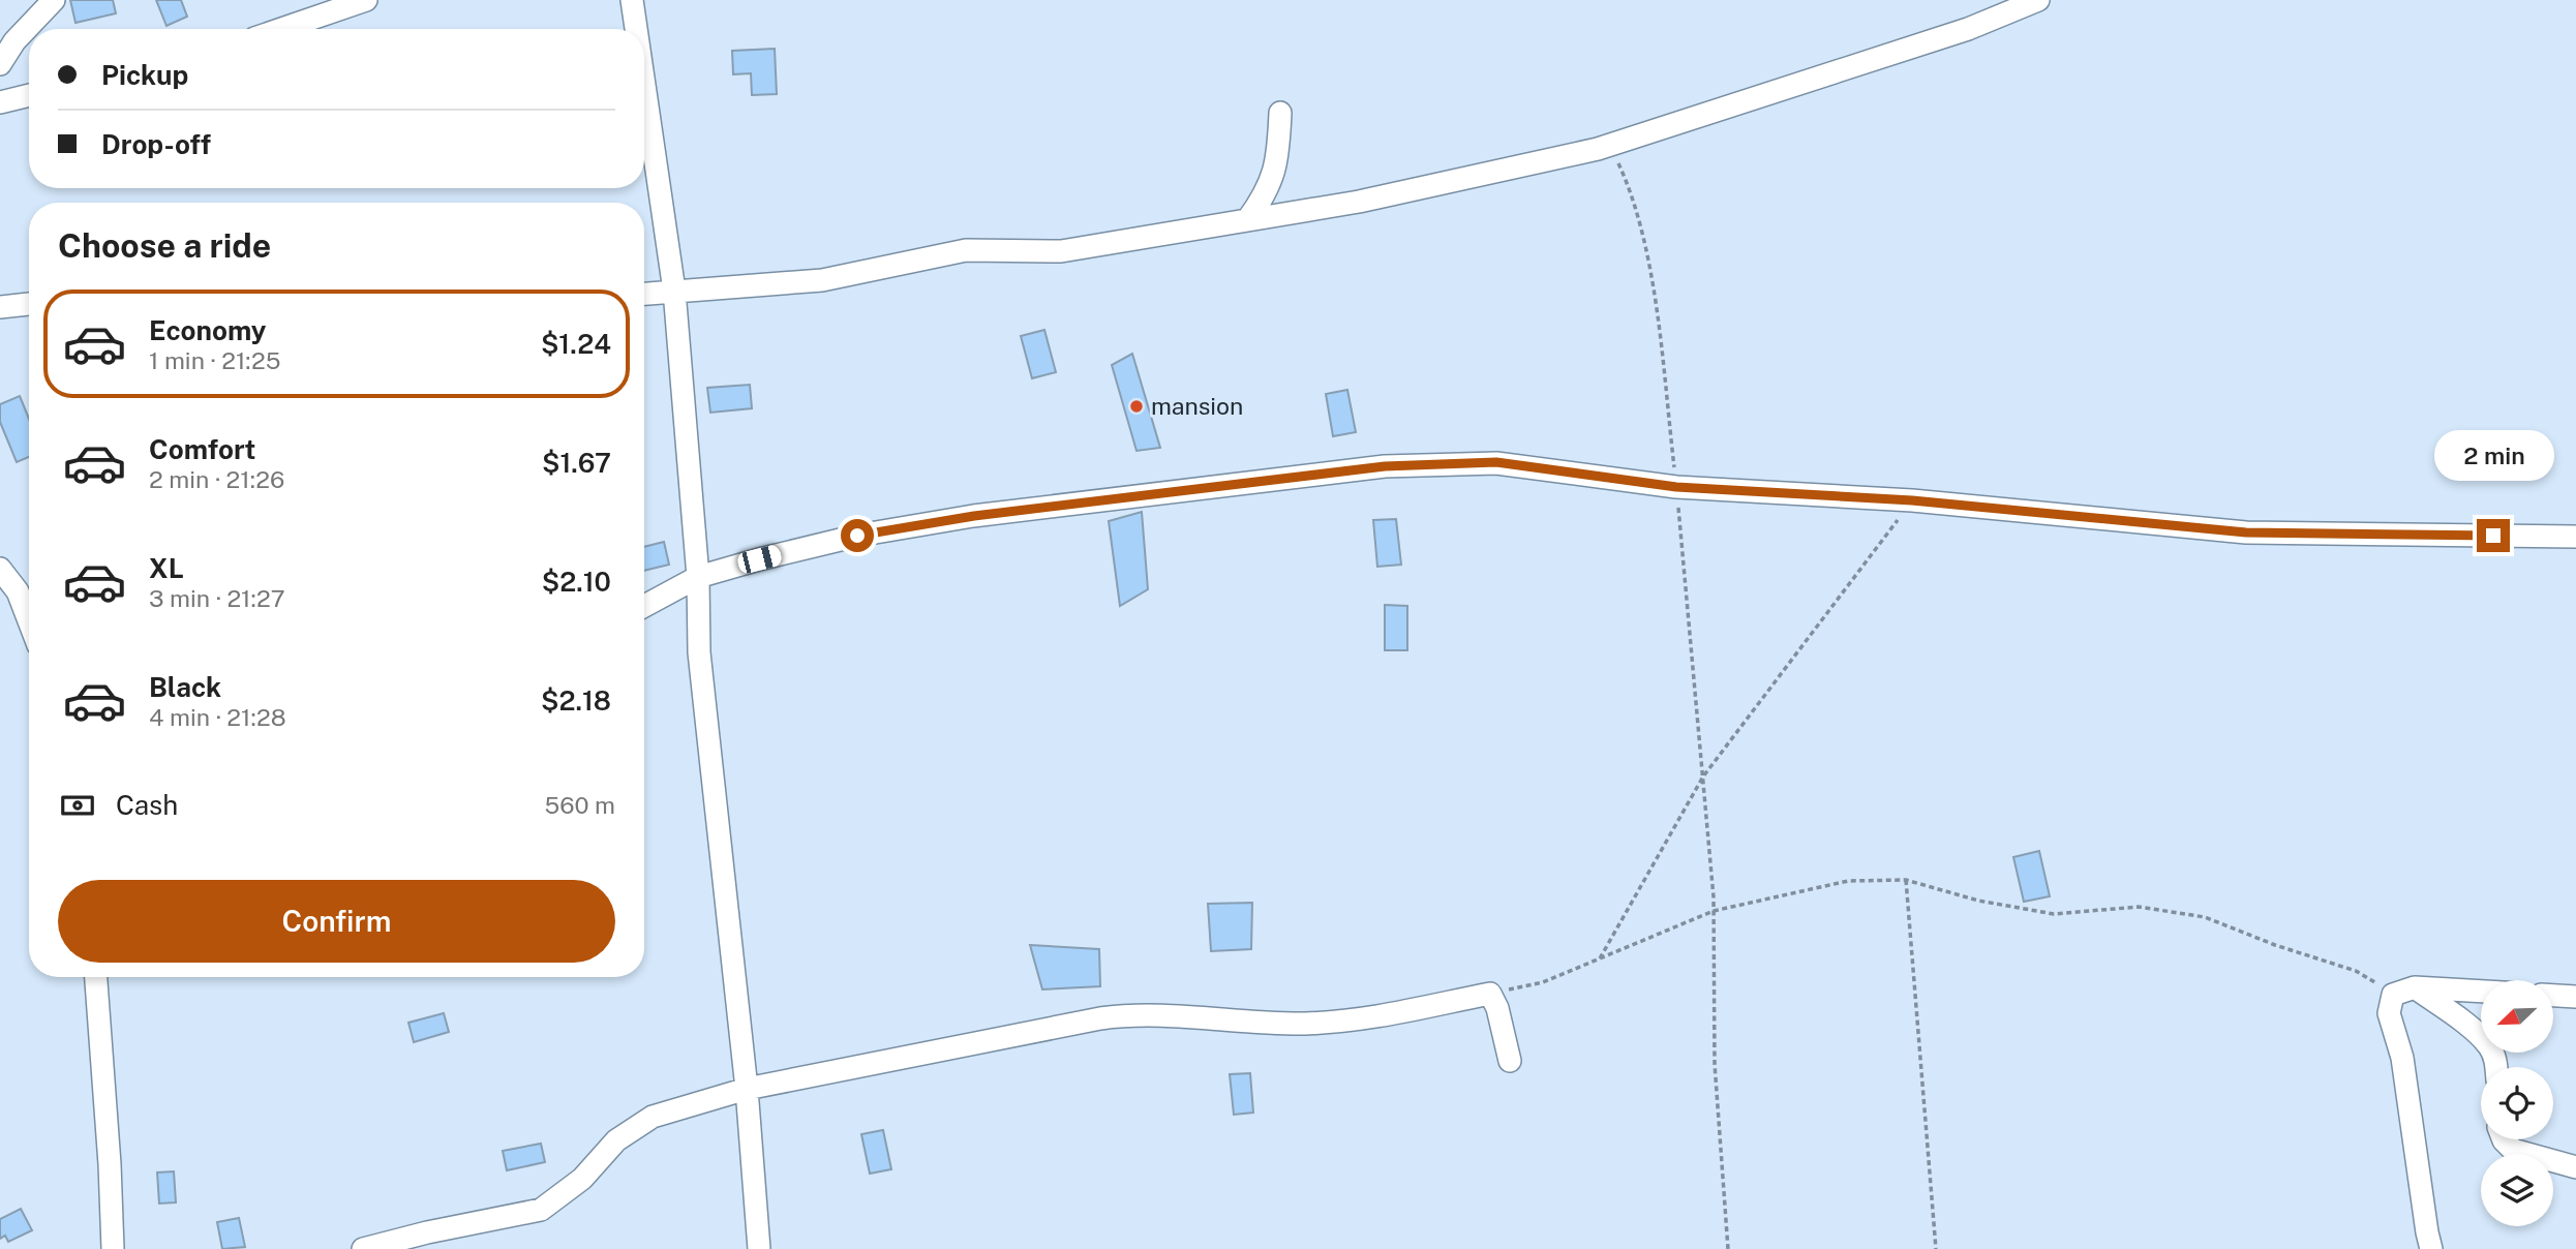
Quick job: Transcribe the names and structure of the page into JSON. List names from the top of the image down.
{
  "places": ["mansion"],
  "north": "bottom left",
  "page": {
    "banner": ["Pickup", "Drop-off"],
    "heading": "Choose a ride",
    "list": [
      {
        "name": "Economy",
        "note": "1 min · 21:25",
        "value": "$1.24"
      },
      {
        "name": "Comfort",
        "note": "2 min · 21:26",
        "value": "$1.67"
      },
      {
        "name": "XL",
        "note": "3 min · 21:27",
        "value": "$2.10"
      },
      {
        "name": "Black",
        "note": "4 min · 21:28",
        "value": "$2.18"
      }
    ],
    "bubble": "2 min",
    "pay": ["Cash", "560 m"],
    "buttons": "Confirm"
  }
}
